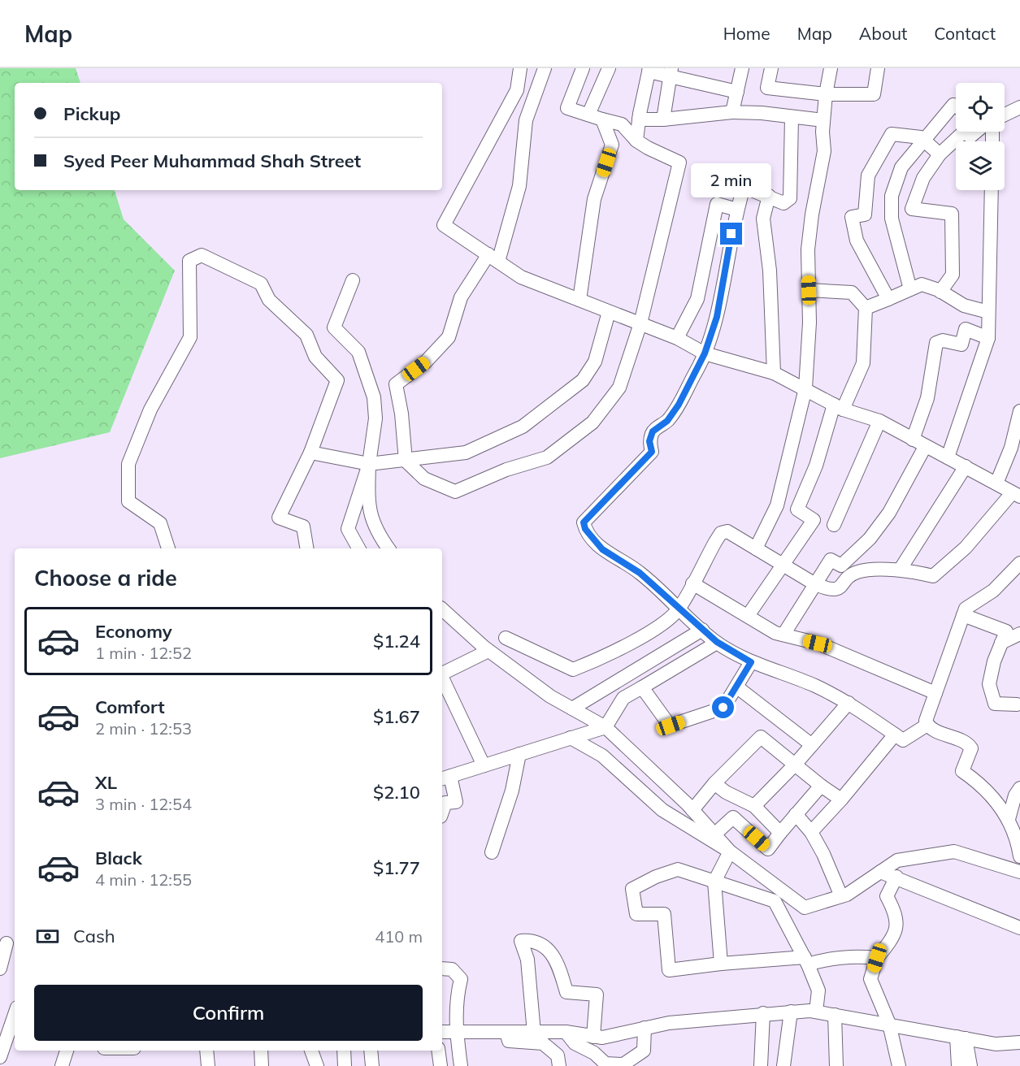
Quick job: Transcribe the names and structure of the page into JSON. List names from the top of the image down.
{
  "page": {
    "header": "Map",
    "nav": [
      "Home",
      "Map",
      "About",
      "Contact"
    ],
    "banner": ["Pickup", "Syed Peer Muhammad Shah Street"],
    "bubble": "2 min",
    "heading": "Choose a ride",
    "list": [
      {
        "name": "Economy",
        "note": "1 min · 12:52",
        "value": "$1.24"
      },
      {
        "name": "Comfort",
        "note": "2 min · 12:53",
        "value": "$1.67"
      },
      {
        "name": "XL",
        "note": "3 min · 12:54",
        "value": "$2.10"
      },
      {
        "name": "Black",
        "note": "4 min · 12:55",
        "value": "$1.77"
      }
    ],
    "pay": ["Cash", "410 m"],
    "buttons": "Confirm"
  }
}
